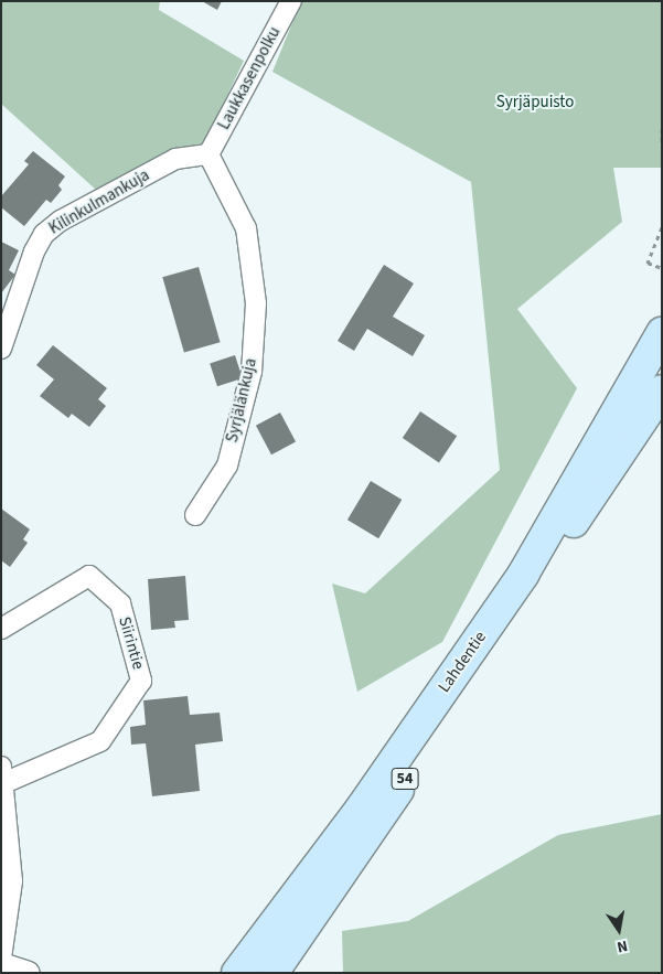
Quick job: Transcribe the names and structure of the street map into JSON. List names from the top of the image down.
{
  "streets": {
    "main road": ["Lahdentie", "54"],
    "street": [
      "Laukkasenpolku",
      "Kilinkulmankuja",
      "Syrjälänkuja",
      "Siirintie"
    ]
  },
  "crossings": [
    ["Laukkasenpolku", "Kilinkulmankuja"],
    ["Laukkasenpolku", "Syrjälänkuja"],
    ["Kilinkulmankuja", "Syrjälänkuja"]
  ],
  "parks": ["Syrjäpuisto"],
  "north": "bottom"
}
